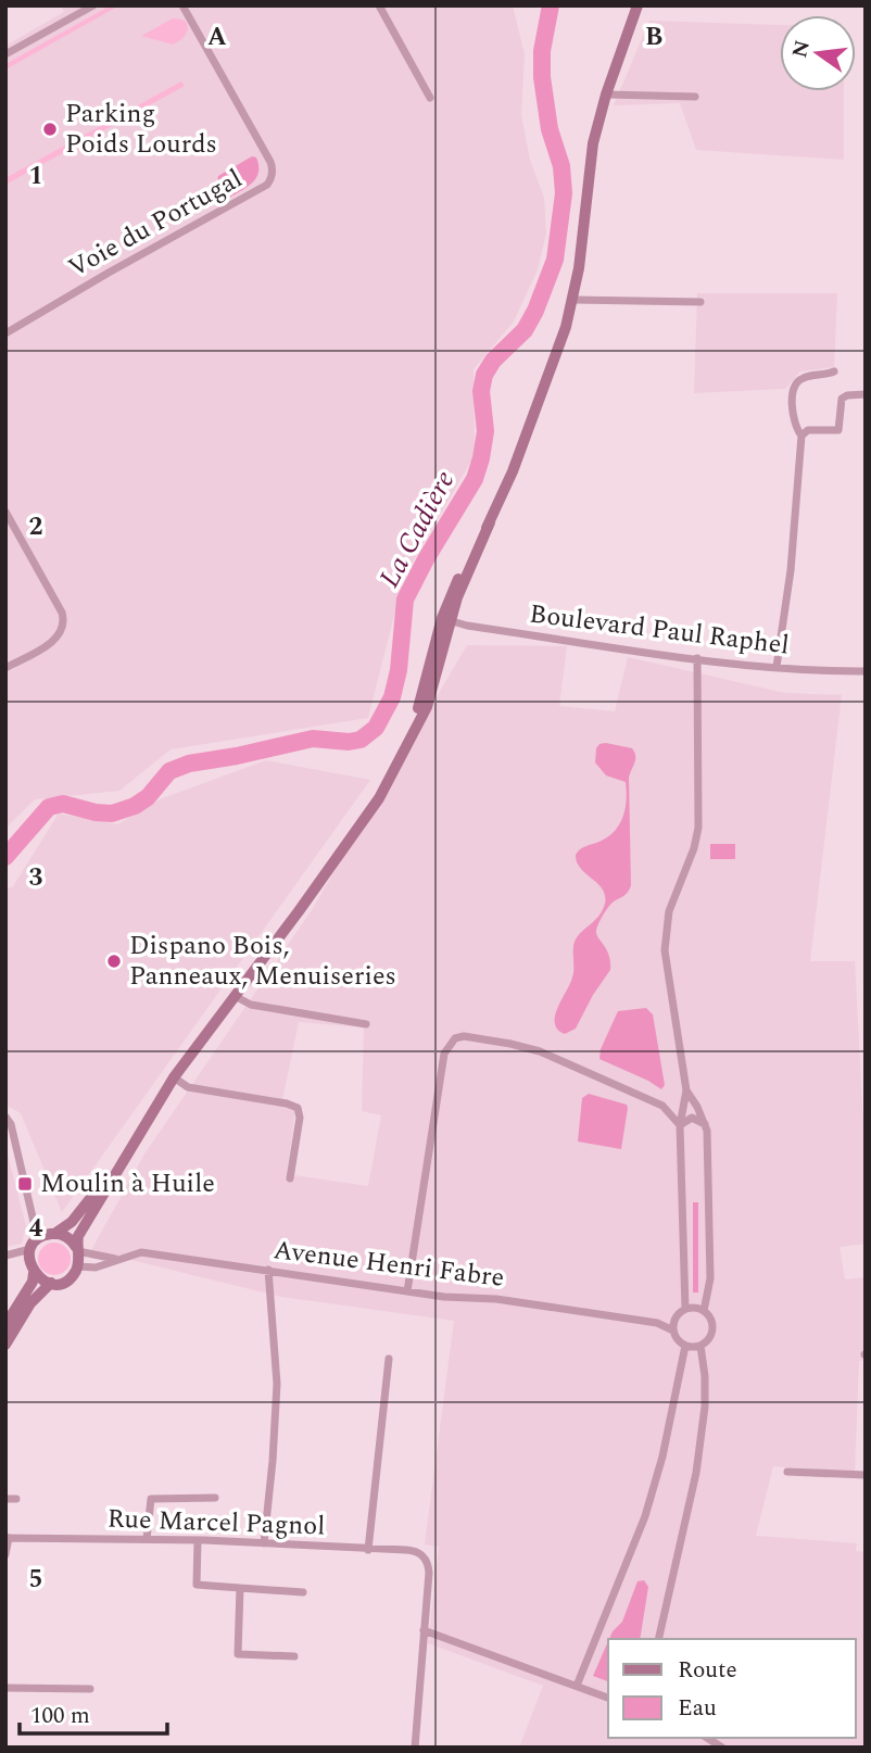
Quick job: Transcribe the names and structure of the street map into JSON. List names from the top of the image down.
{
  "streets": {
    "street": [
      "Voie du Portugal",
      "Boulevard Paul Raphel",
      "Avenue Henri Fabre",
      "Rue Marcel Pagnol"
    ]
  },
  "water": ["La Cadière"],
  "places": {
    "other": ["Parking Poids Lourds", "Dispano Bois, Panneaux, Menuiseries"],
    "transit": ["Moulin à Huile"]
  },
  "legend": ["Route", "Eau"],
  "scale_bar": "100 m",
  "north": "left",
  "grid": {
    "columns": ["A", "B"],
    "rows": [
      "1",
      "2",
      "3",
      "4",
      "5"
    ]
  }
}
